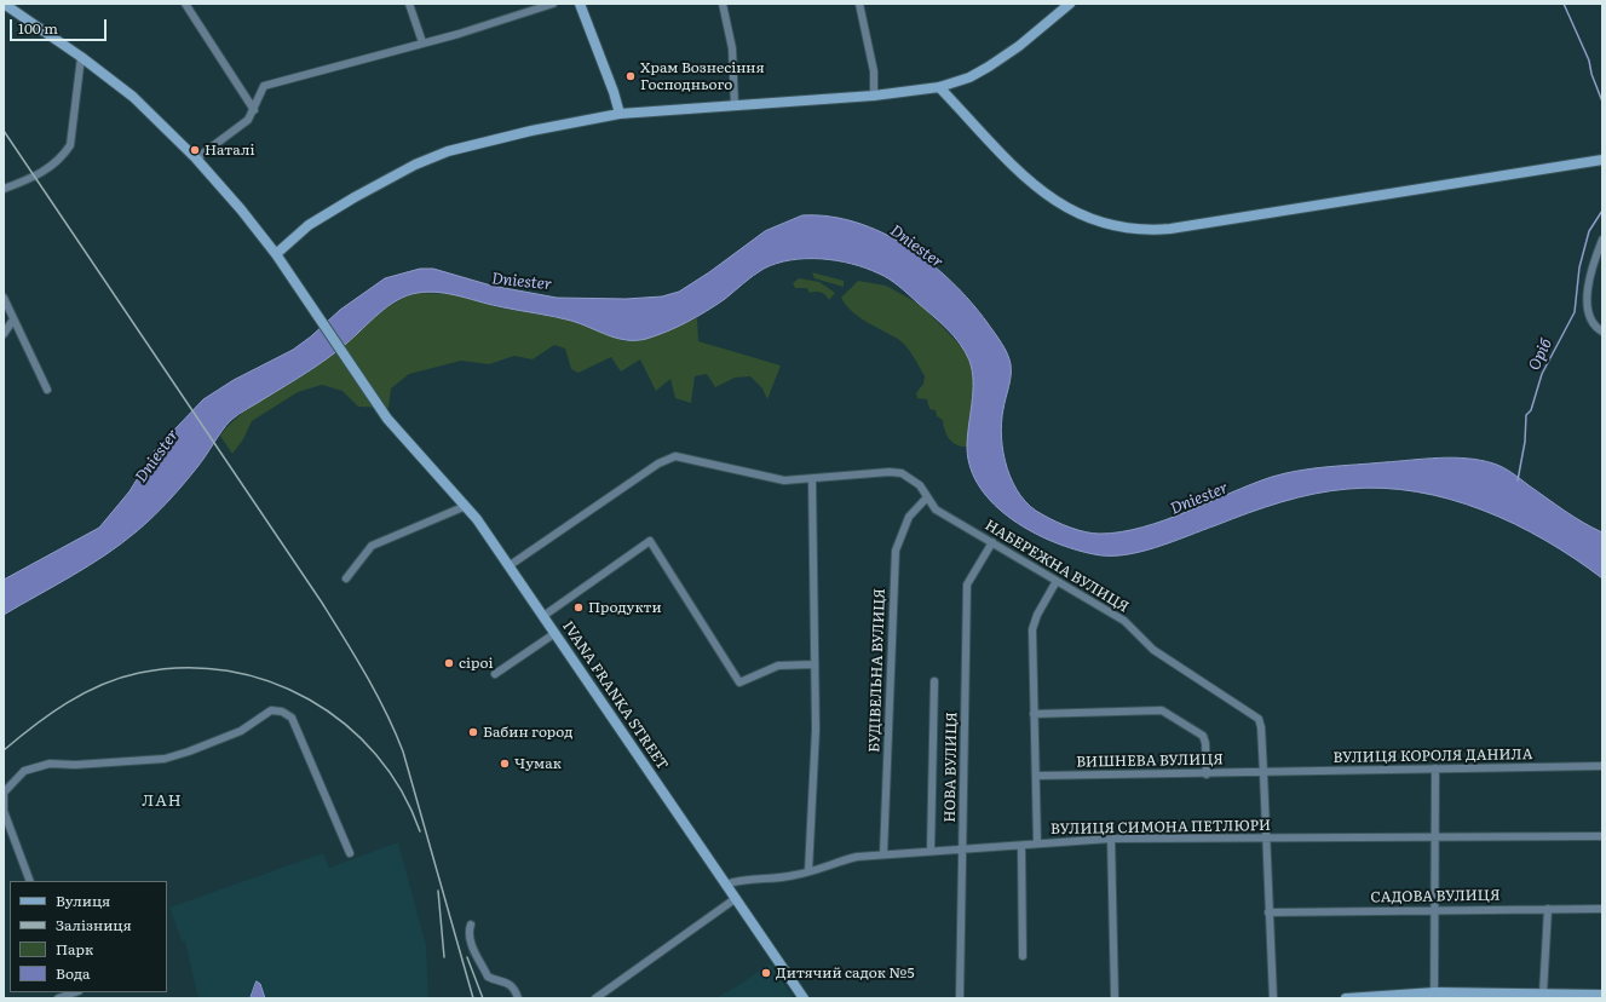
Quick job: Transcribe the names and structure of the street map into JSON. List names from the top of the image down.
{
  "streets": {
    "main road": ["IVANA FRANKA STREET"],
    "street": [
      "НАБЕРЕЖНА ВУЛИЦЯ",
      "БУДІВЕЛЬНА ВУЛИЦЯ",
      "ВУЛИЦЯ КОРОЛЯ ДАНИЛА",
      "ВИШНЕВА ВУЛИЦЯ",
      "НОВА ВУЛИЦЯ",
      "ВУЛИЦЯ СИМОНА ПЕТЛЮРИ",
      "САДОВА ВУЛИЦЯ"
    ]
  },
  "crossings": [
    ["НАБЕРЕЖНА ВУЛИЦЯ", "БУДІВЕЛЬНА ВУЛИЦЯ"],
    ["НАБЕРЕЖНА ВУЛИЦЯ", "ВУЛИЦЯ КОРОЛЯ ДАНИЛА"],
    ["НАБЕРЕЖНА ВУЛИЦЯ", "ВИШНЕВА ВУЛИЦЯ"],
    ["НАБЕРЕЖНА ВУЛИЦЯ", "НОВА ВУЛИЦЯ"],
    ["НАБЕРЕЖНА ВУЛИЦЯ", "ВУЛИЦЯ СИМОНА ПЕТЛЮРИ"],
    ["НАБЕРЕЖНА ВУЛИЦЯ", "САДОВА ВУЛИЦЯ"],
    ["БУДІВЕЛЬНА ВУЛИЦЯ", "ВУЛИЦЯ СИМОНА ПЕТЛЮРИ"],
    ["IVANA FRANKA STREET", "ВУЛИЦЯ СИМОНА ПЕТЛЮРИ"],
    ["ВУЛИЦЯ КОРОЛЯ ДАНИЛА", "ВИШНЕВА ВУЛИЦЯ"],
    ["НОВА ВУЛИЦЯ", "ВУЛИЦЯ СИМОНА ПЕТЛЮРИ"]
  ],
  "districts": ["ЛАН"],
  "water": ["Dniester", "Оріб"],
  "places": [
    "Храм Вознесіння Господнього",
    "Наталi",
    "Продукти",
    "сіроі",
    "Бабин город",
    "Чумак",
    "Дитячий садок №5"
  ],
  "legend": [
    "Вулиця",
    "Залізниця",
    "Парк",
    "Вода"
  ],
  "scale_bar": "100 m"
}
